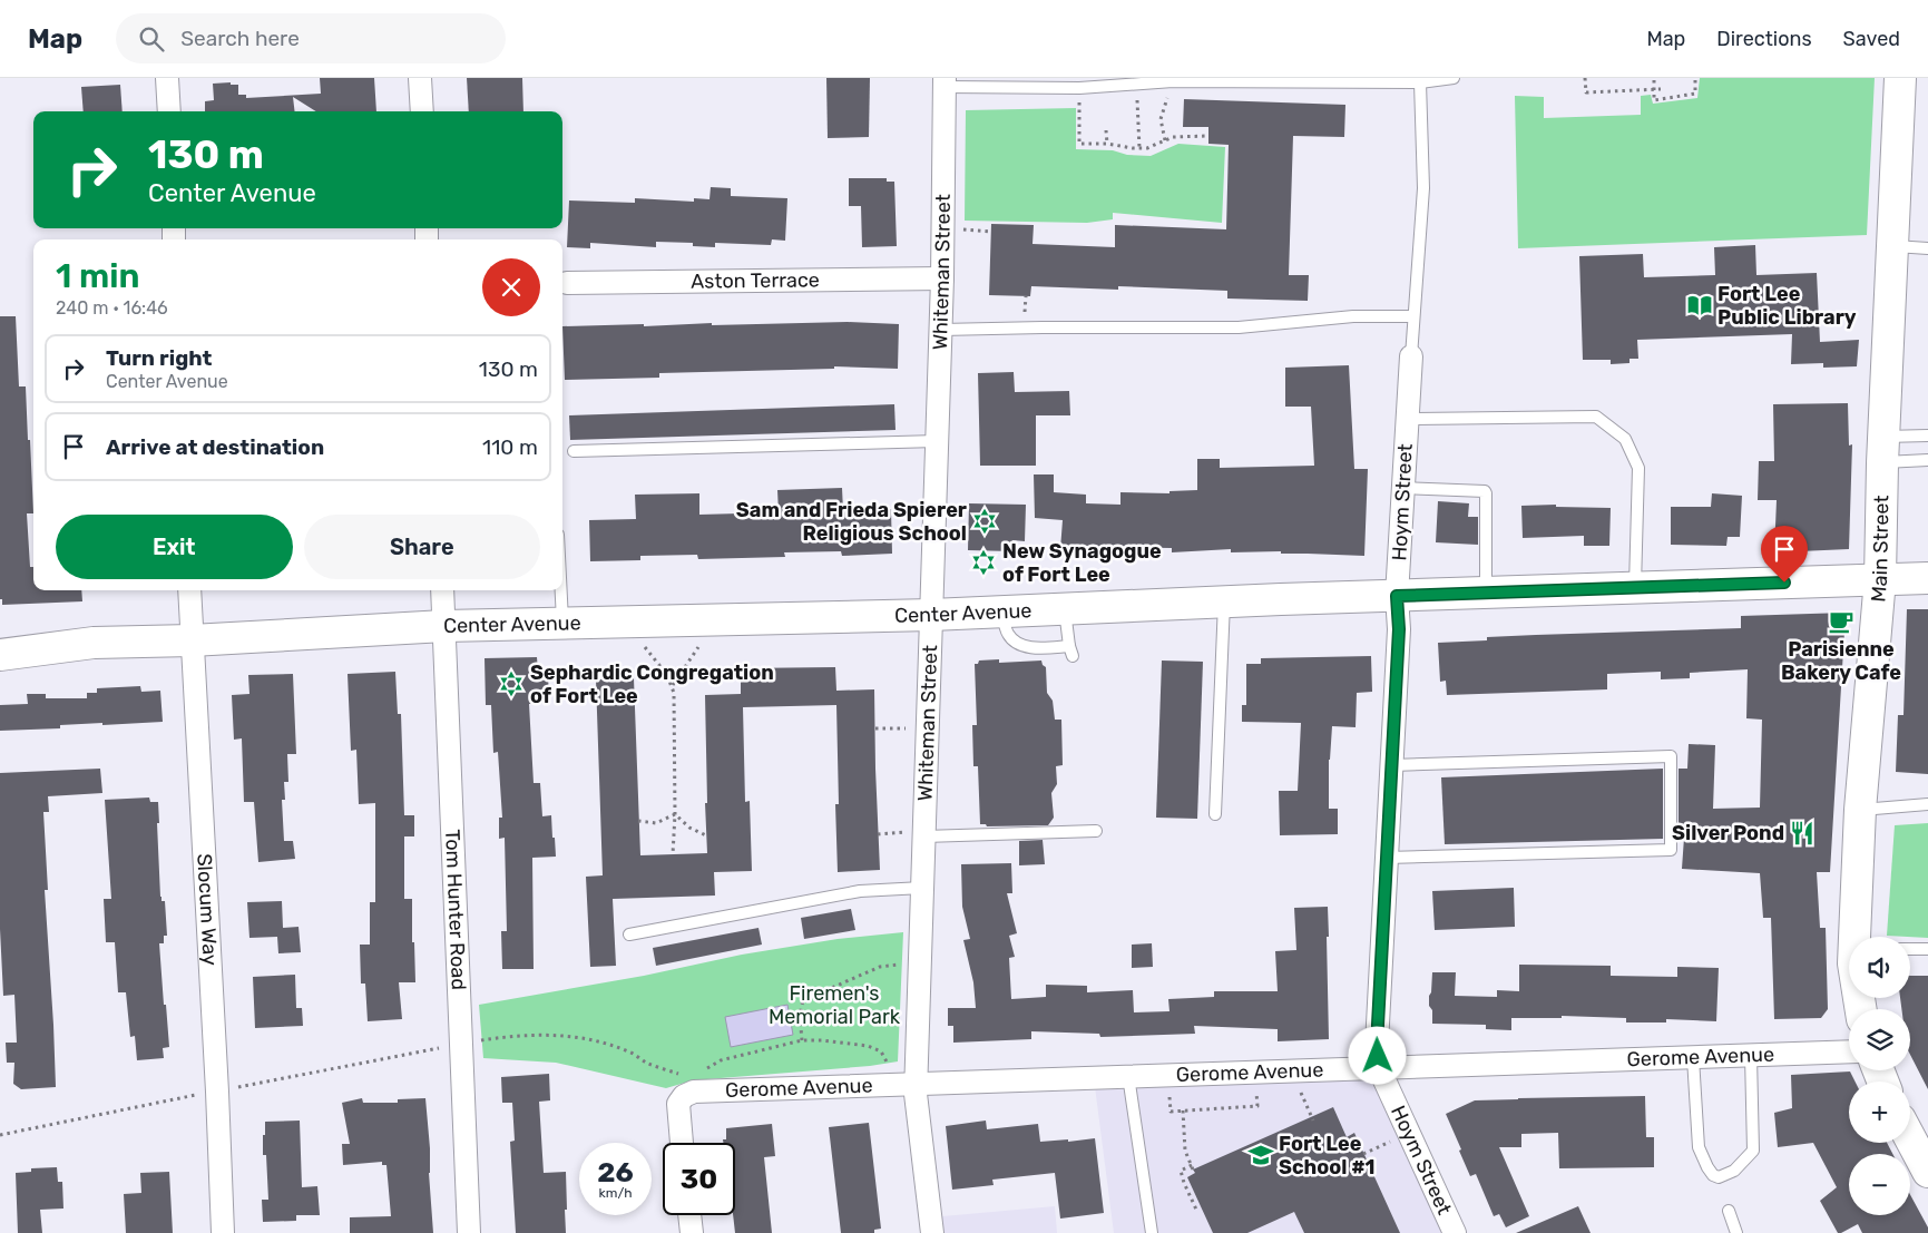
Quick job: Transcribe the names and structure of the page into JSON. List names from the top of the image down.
{
  "streets": {
    "main road": ["Main Street", "Center Avenue"],
    "street": [
      "Whiteman Street",
      "Aston Terrace",
      "Hoym Street",
      "Slocum Way",
      "Tom Hunter Road",
      "Gerome Avenue"
    ]
  },
  "crossings": [
    ["Whiteman Street", "Aston Terrace"],
    ["Whiteman Street", "Center Avenue"],
    ["Whiteman Street", "Gerome Avenue"],
    ["Hoym Street", "Center Avenue"],
    ["Hoym Street", "Gerome Avenue"],
    ["Main Street", "Center Avenue"],
    ["Center Avenue", "Slocum Way"],
    ["Center Avenue", "Tom Hunter Road"]
  ],
  "parks": ["Firemen's Memorial Park"],
  "places": {
    "library": ["Fort Lee Public Library"],
    "synagogue": ["Sam and Frieda Spierer Religious School", "New Synagogue of Fort Lee", "Sephardic Congregation of Fort Lee"],
    "cafe": ["Parisienne Bakery Cafe"],
    "restaurant": ["Silver Pond"],
    "school or university": ["Fort Lee School #1"]
  },
  "page": {
    "header": "Map",
    "search": "Search here",
    "nav": ["Map", "Directions", "Saved"],
    "turn": ["130 m", "Center Avenue"],
    "heading": ["1 min", "240 m · 16:46"],
    "list": [
      {
        "name": "Turn right",
        "note": "Center Avenue",
        "value": "130 m"
      },
      {
        "name": "Arrive at destination",
        "value": "110 m"
      }
    ],
    "buttons": ["Exit", "Share"],
    "map_buttons": ["+", "−"],
    "speed": "26 km/h",
    "limit": "30"
  }
}
